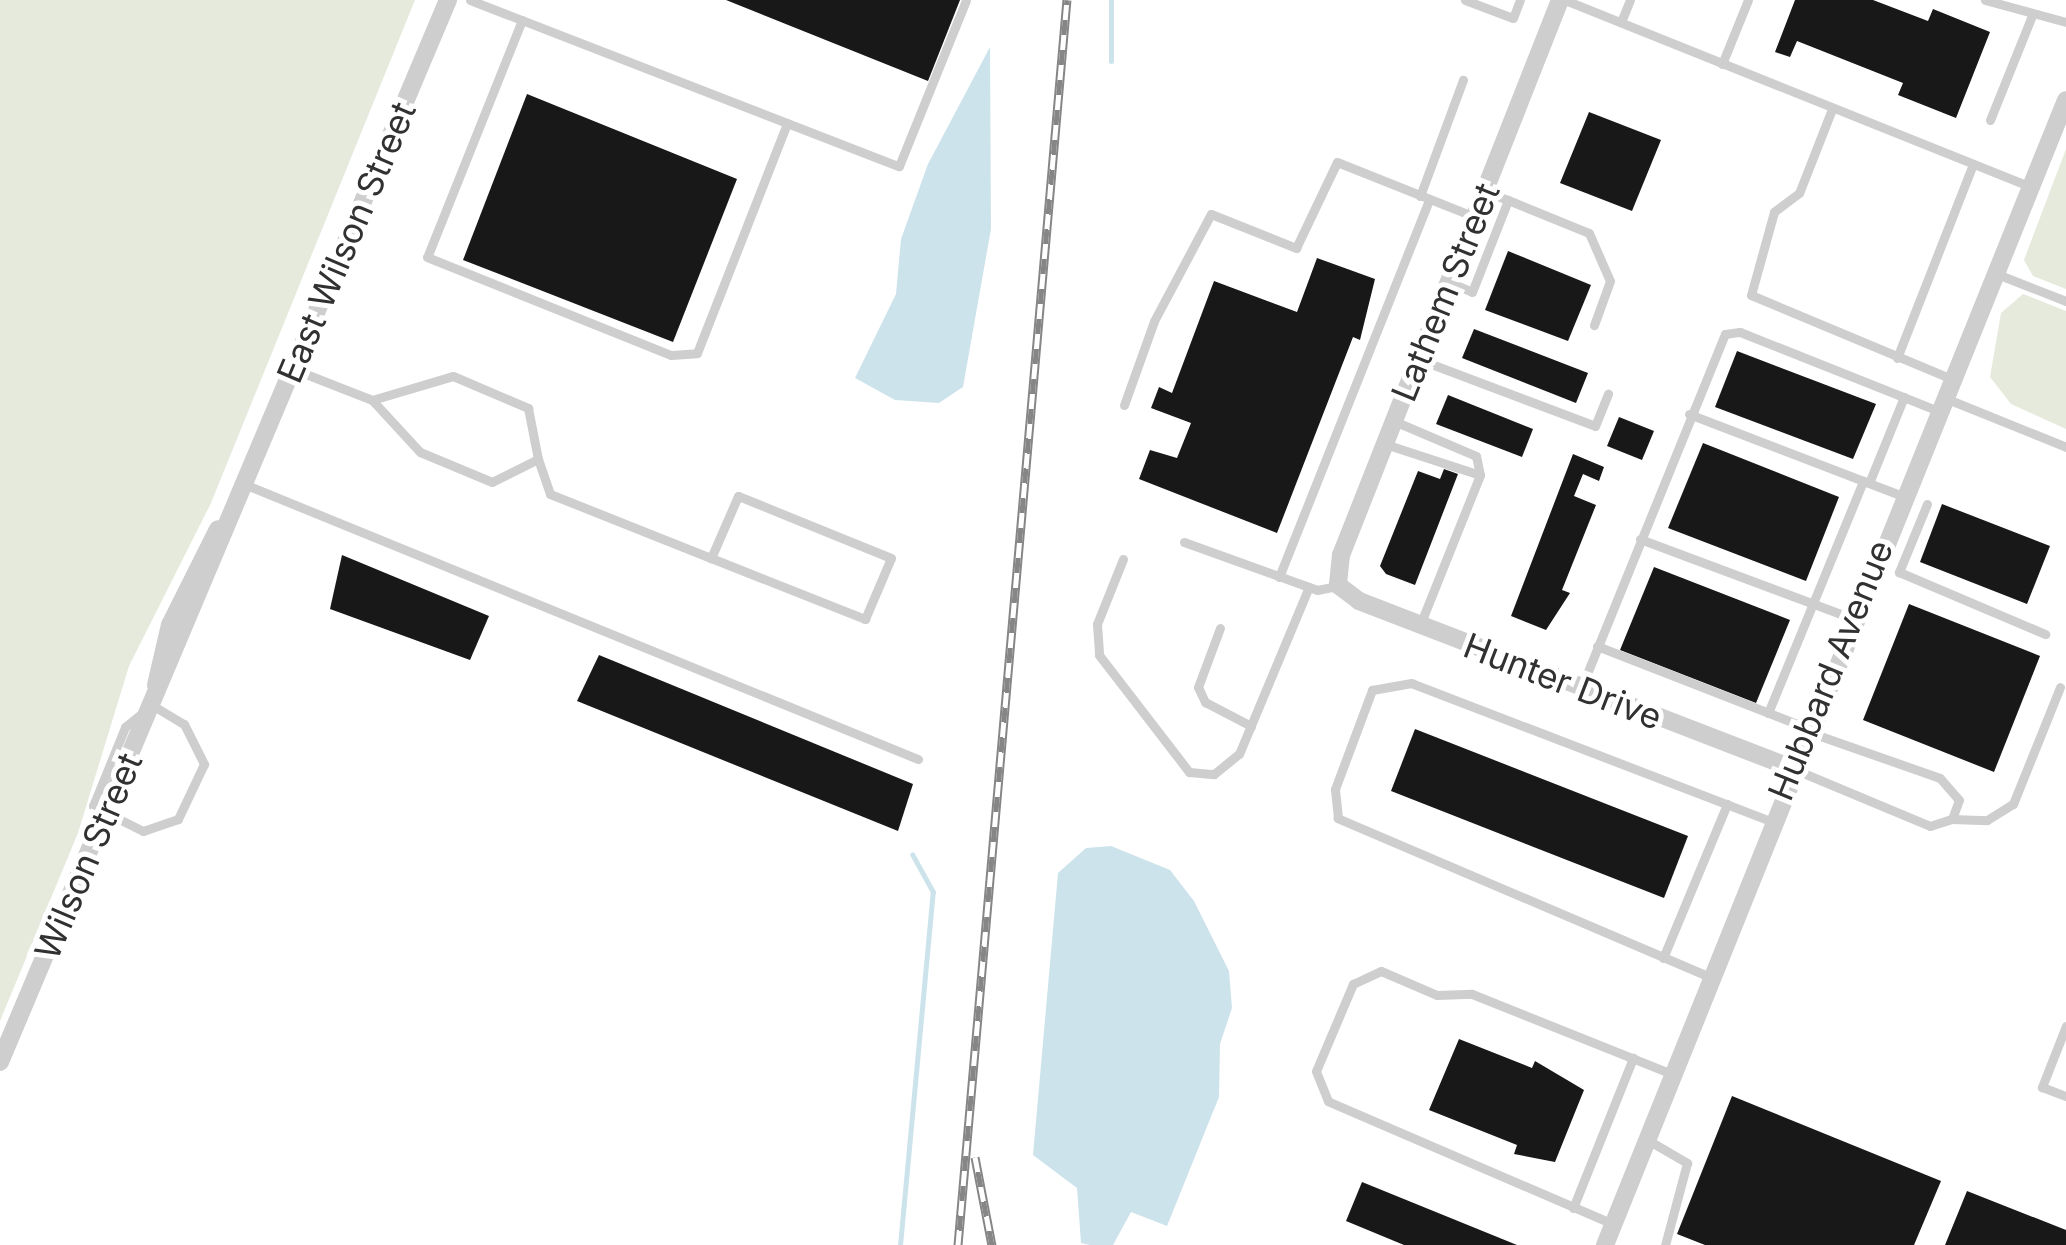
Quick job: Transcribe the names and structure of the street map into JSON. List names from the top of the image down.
{
  "streets": {
    "street": [
      "East Wilson Street",
      "Lathem Street",
      "Hubbard Avenue",
      "Hunter Drive",
      "Wilson Street"
    ]
  },
  "crossings": [
    ["East Wilson Street", "Wilson Street"],
    ["Lathem Street", "Hunter Drive"],
    ["Hubbard Avenue", "Hunter Drive"]
  ]
}
